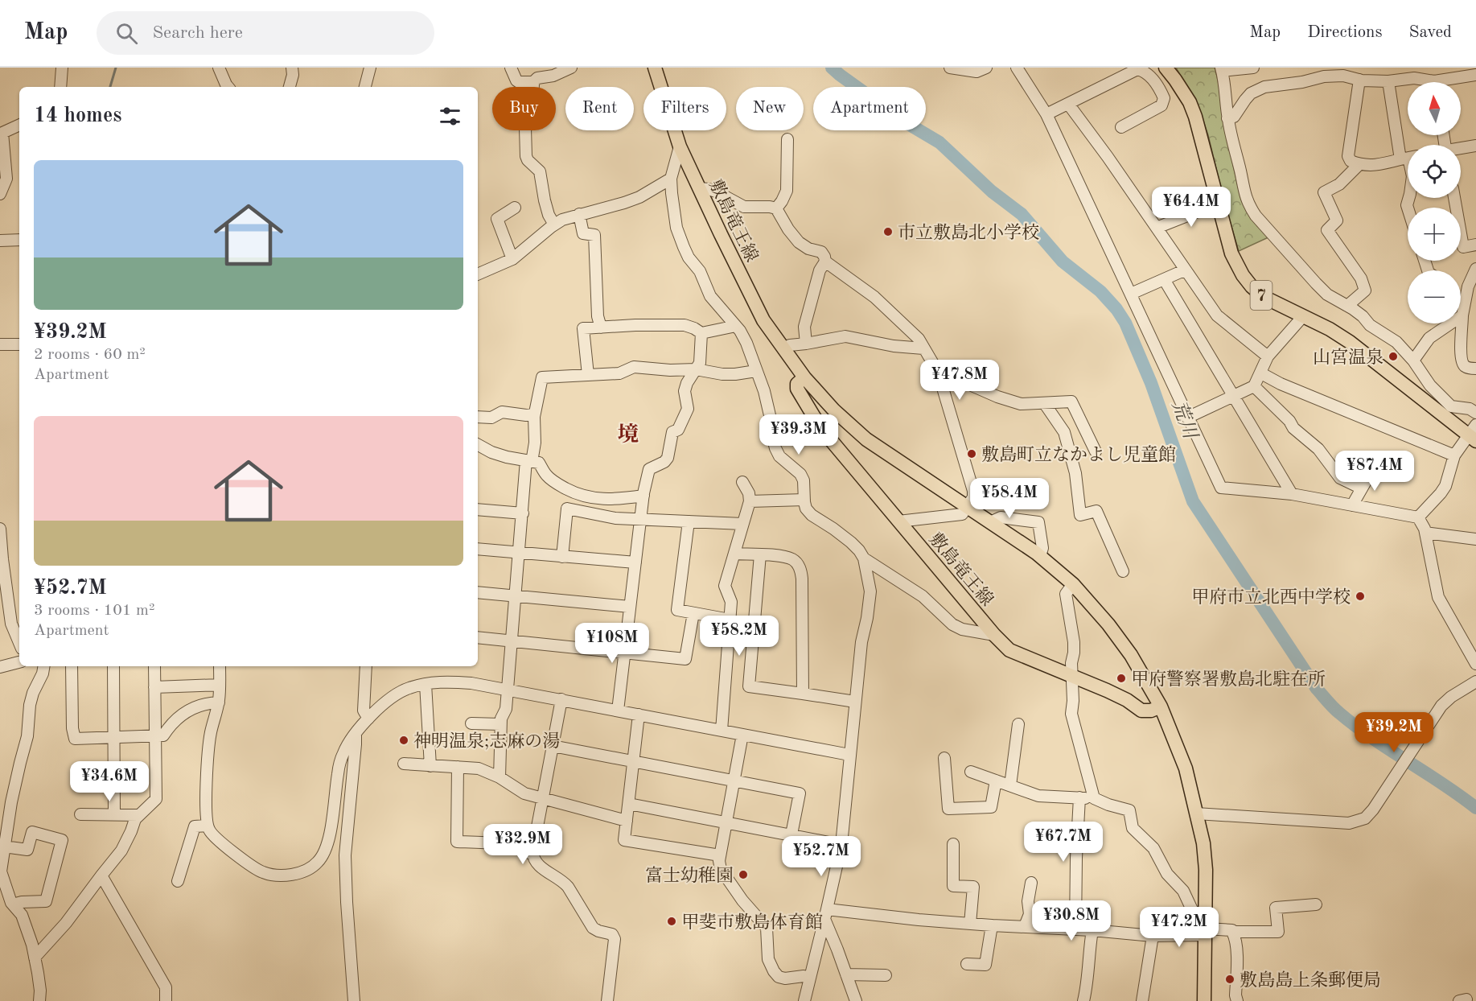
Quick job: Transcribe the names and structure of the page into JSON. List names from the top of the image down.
{
  "streets": {
    "main road": ["敷島竜王線", "7"]
  },
  "districts": ["境"],
  "water": ["荒川"],
  "places": [
    "市立敷島北小学校",
    "山宮温泉",
    "敷島町立なかよし児童館",
    "甲府市立北西中学校",
    "甲府警察署敷島北駐在所",
    "神明温泉;志麻の湯",
    "富士幼稚園",
    "甲斐市敷島体育館",
    "敷島島上条郵便局"
  ],
  "north": "top",
  "page": {
    "header": "Map",
    "search": "Search here",
    "nav": ["Map", "Directions", "Saved"],
    "map_buttons": ["+", "−"],
    "chip": [
      "Buy",
      "Rent",
      "Filters",
      "New",
      "Apartment"
    ],
    "heading": "14 homes",
    "list": [
      {
        "name": "¥39.2M",
        "note": "2 rooms · 60 m² · Apartment"
      },
      {
        "name": "¥52.7M",
        "note": "3 rooms · 101 m² · Apartment"
      }
    ],
    "price": [
      "¥64.4M",
      "¥47.8M",
      "¥39.3M",
      "¥87.4M",
      "¥58.4M",
      "¥58.2M",
      "¥108M",
      "¥39.2M",
      "¥34.6M",
      "¥67.7M",
      "¥32.9M",
      "¥52.7M",
      "¥30.8M",
      "¥47.2M"
    ]
  }
}
